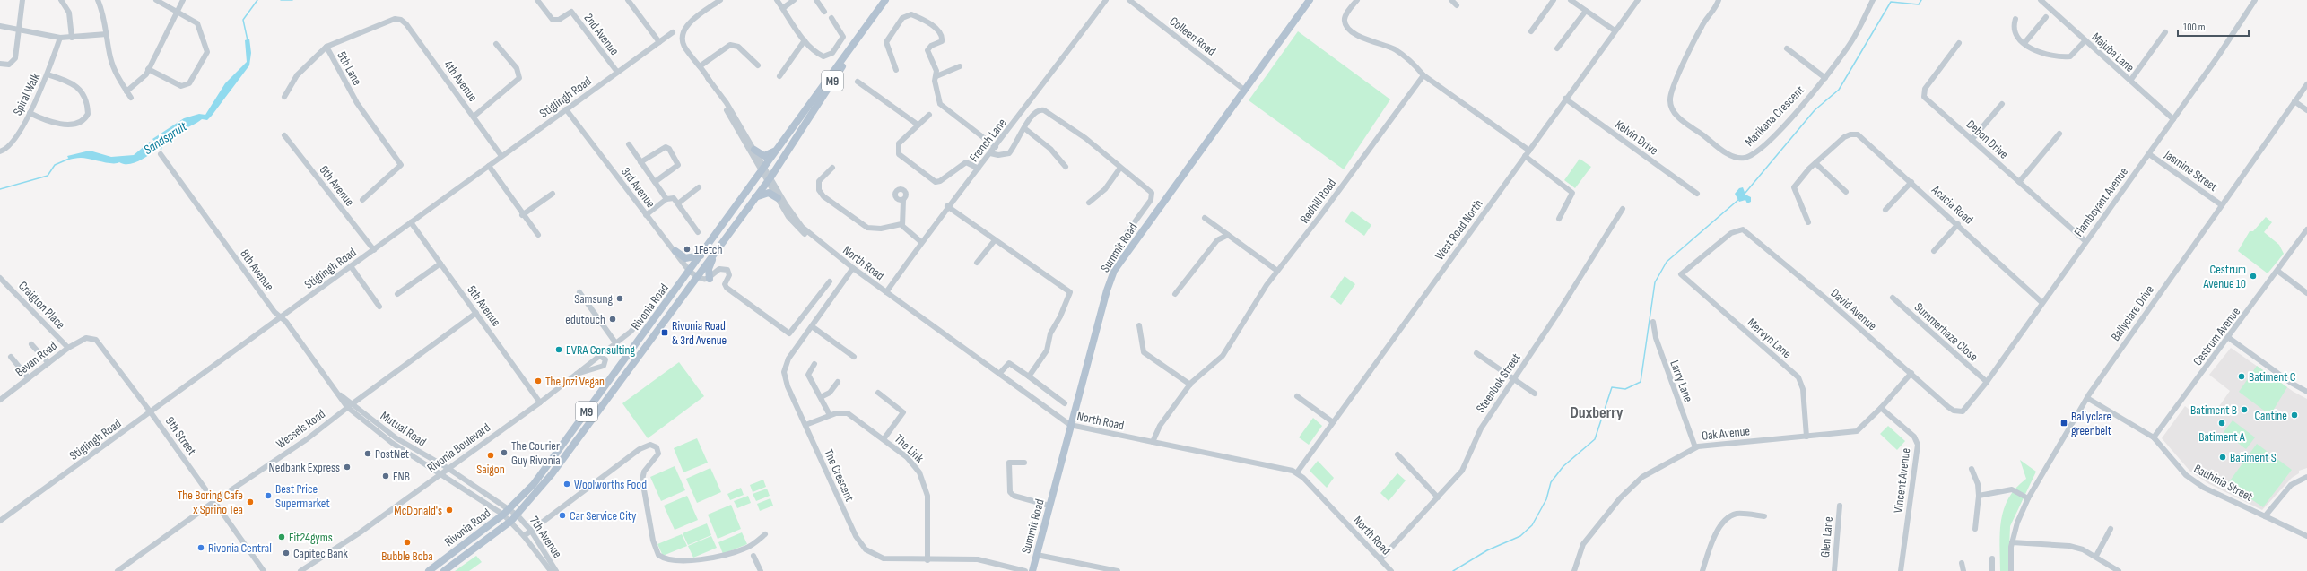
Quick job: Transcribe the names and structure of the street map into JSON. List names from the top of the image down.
{
  "streets": {
    "main road": ["M9", "Summit Road", "Rivonia Road"],
    "street": [
      "2nd Avenue",
      "Colleen Road",
      "Majuba Lane",
      "5th Lane",
      "4th Avenue",
      "Spiral Walk",
      "Stiglingh Road",
      "Marikana Crescent",
      "Kelvin Drive",
      "Debon Drive",
      "French Lane",
      "Jasmine Street",
      "6th Avenue",
      "3rd Avenue",
      "Redhill Road",
      "Flamboyant Avenue",
      "Acacia Road",
      "West Road North",
      "North Road",
      "8th Avenue",
      "Craigton Place",
      "5th Avenue",
      "David Avenue",
      "Ballyclare Drive",
      "Summerhaze Close",
      "Cestrum Avenue",
      "Mervyn Lane",
      "Bevan Road",
      "Larry Lane",
      "Steenbok Street",
      "Wessels Road",
      "Mutual Road",
      "Oak Avenue",
      "9th Street",
      "Rivonia Boulevard",
      "The Link",
      "The Crescent",
      "Vincent Avenue",
      "Bauhinia Street",
      "7th Avenue",
      "Glen Lane"
    ]
  },
  "crossings": [
    ["2nd Avenue", "Stiglingh Road"],
    ["Colleen Road", "Summit Road"],
    ["Majuba Lane", "Flamboyant Avenue"],
    ["5th Lane", "4th Avenue"],
    ["4th Avenue", "Stiglingh Road"],
    ["Stiglingh Road", "6th Avenue"],
    ["Stiglingh Road", "3rd Avenue"],
    ["Stiglingh Road", "8th Avenue"],
    ["Stiglingh Road", "5th Avenue"],
    ["Stiglingh Road", "9th Street"],
    ["Kelvin Drive", "West Road North"],
    ["Debon Drive", "Flamboyant Avenue"],
    ["French Lane", "North Road"],
    ["Jasmine Street", "Flamboyant Avenue"],
    ["Jasmine Street", "Ballyclare Drive"],
    ["3rd Avenue", "Rivonia Road"],
    ["Redhill Road", "North Road"],
    ["Flamboyant Avenue", "Acacia Road"],
    ["Flamboyant Avenue", "David Avenue"],
    ["Flamboyant Avenue", "Summerhaze Close"],
    ["West Road North", "North Road"],
    ["Summit Road", "North Road"],
    ["North Road", "Rivonia Road"],
    ["North Road", "Steenbok Street"],
    ["North Road", "The Crescent"],
    ["8th Avenue", "Wessels Road"],
    ["8th Avenue", "Mutual Road"],
    ["Craigton Place", "Bevan Road"],
    ["Craigton Place", "9th Street"],
    ["5th Avenue", "Wessels Road"],
    ["5th Avenue", "Rivonia Boulevard"],
    ["Rivonia Road", "Mutual Road"],
    ["Rivonia Road", "7th Avenue"],
    ["David Avenue", "Mervyn Lane"],
    ["David Avenue", "Oak Avenue"],
    ["Ballyclare Drive", "Bauhinia Street"],
    ["Cestrum Avenue", "Bauhinia Street"],
    ["Mervyn Lane", "Oak Avenue"],
    ["Bevan Road", "9th Street"],
    ["Larry Lane", "Oak Avenue"],
    ["Wessels Road", "Mutual Road"],
    ["Wessels Road", "9th Street"],
    ["Mutual Road", "Rivonia Boulevard"],
    ["Mutual Road", "7th Avenue"],
    ["Oak Avenue", "Vincent Avenue"],
    ["The Link", "The Crescent"]
  ],
  "districts": ["Duxberry"],
  "water": ["Sandspruit"],
  "places": {
    "other": [
      "1Fetch",
      "Cestrum Avenue 10",
      "Samsung",
      "edutouch",
      "EVRA Consulting",
      "Batiment C",
      "The Jozi Vegan",
      "Batiment B",
      "Cantine",
      "Batiment A",
      "The Courier Guy Rivonia",
      "PostNet",
      "Saigon",
      "Batiment S",
      "Nedbank Express",
      "FNB",
      "Woolworths Food",
      "Best Price Supermarket",
      "The Boring Cafe x Sprino Tea",
      "McDonald's",
      "Car Service City",
      "Fit24gyms",
      "Bubble Boba",
      "Rivonia Central",
      "Capitec Bank"
    ],
    "transit": ["Rivonia Road & 3rd Avenue", "Ballyclare greenbelt"]
  },
  "scale_bar": "100 m"
}
